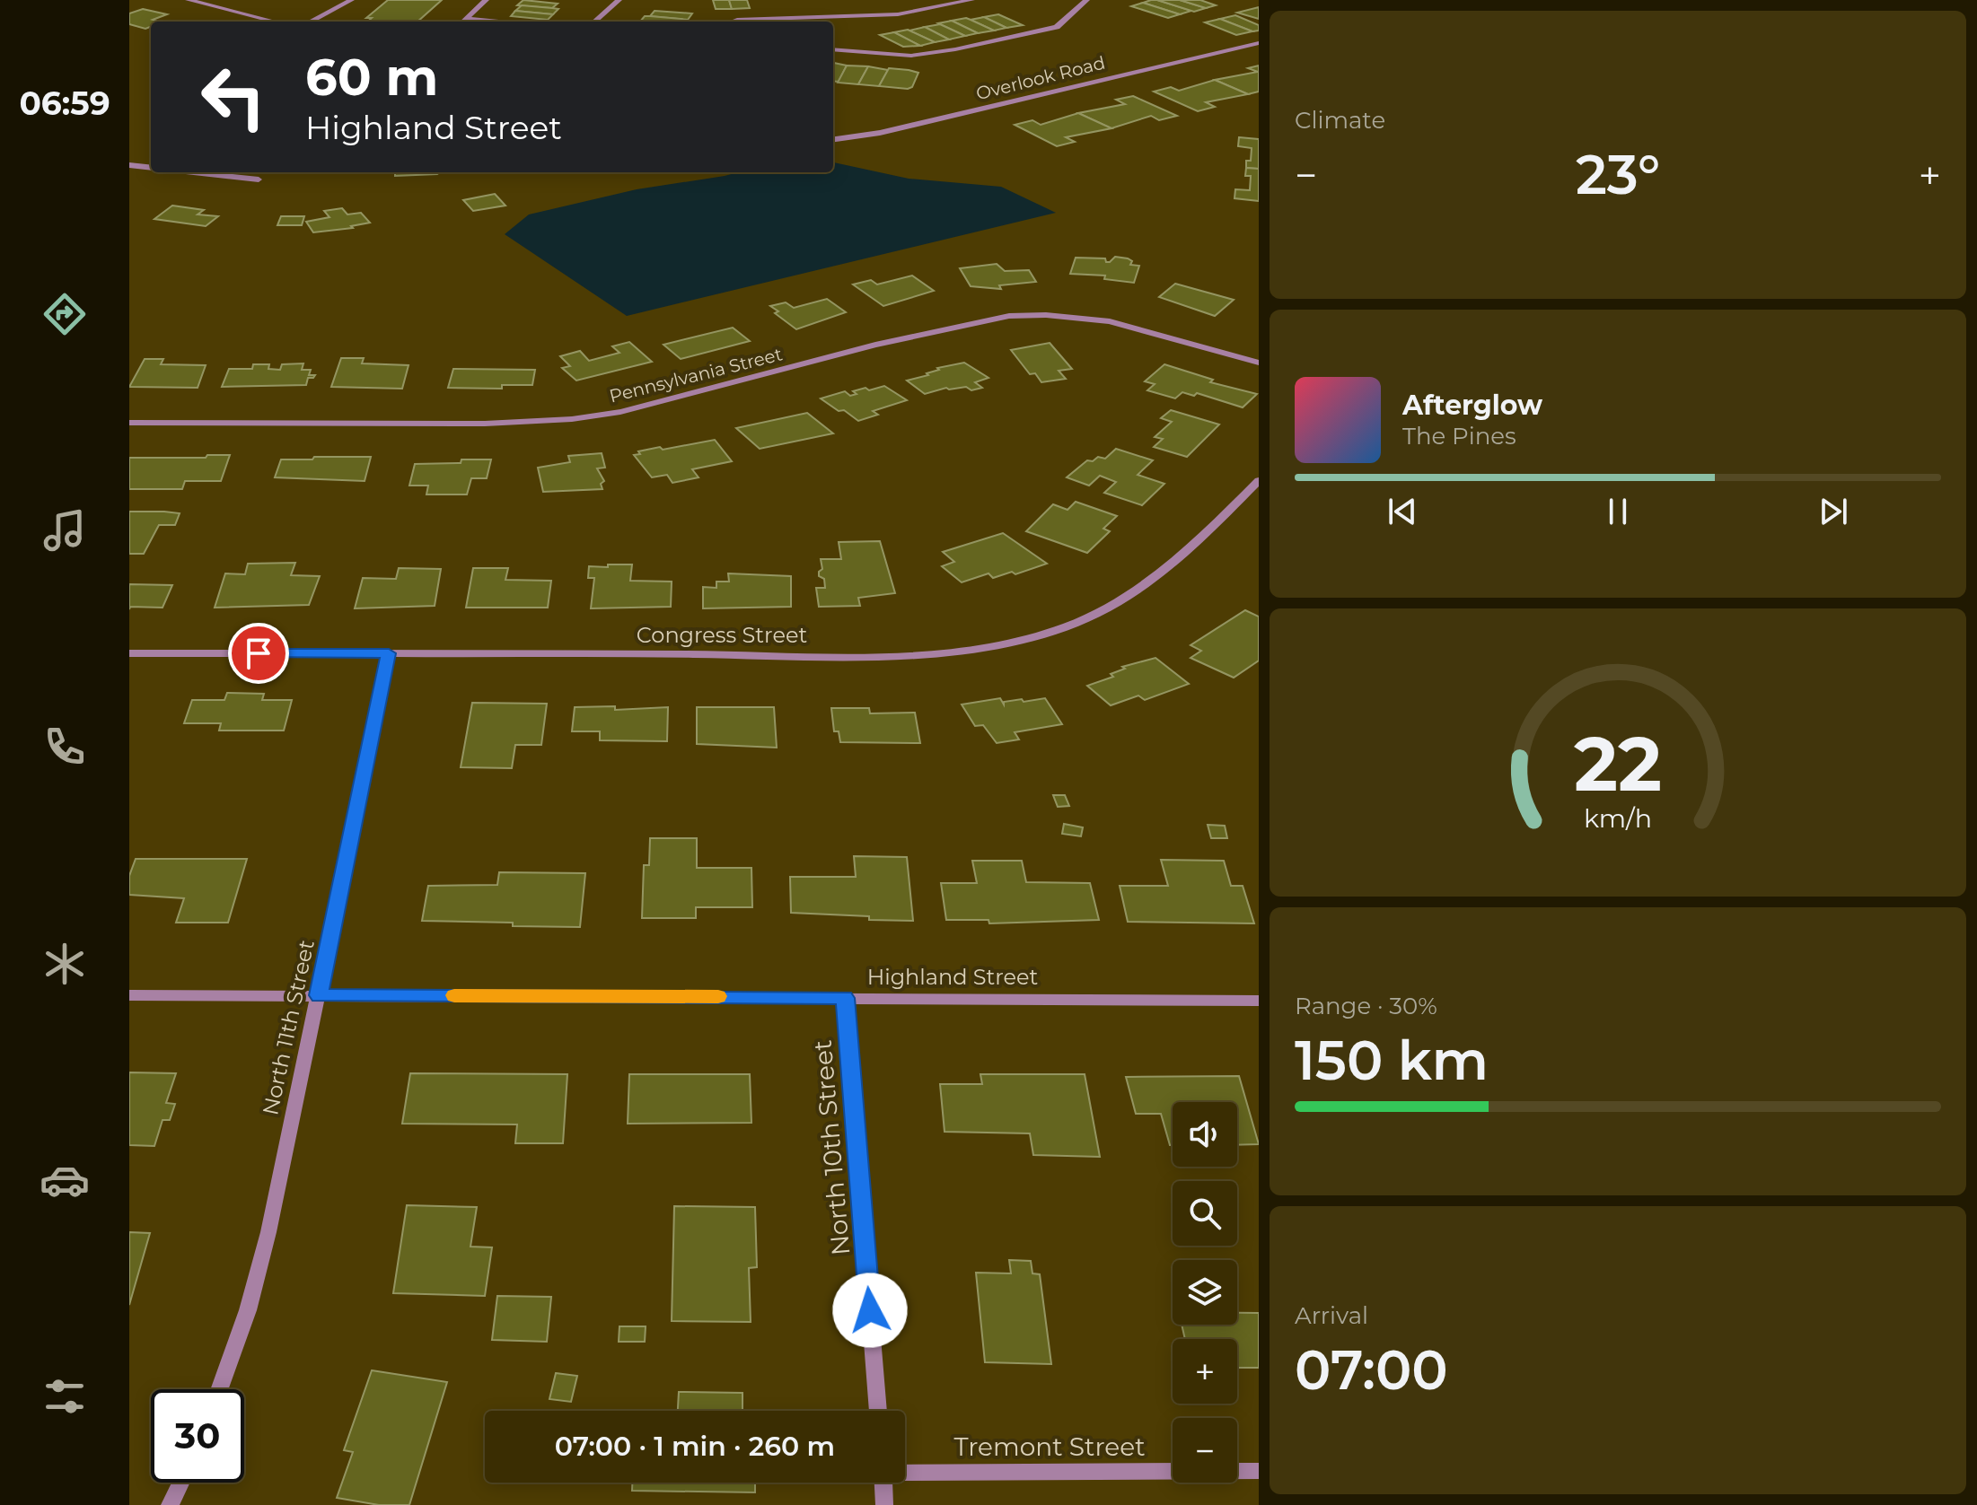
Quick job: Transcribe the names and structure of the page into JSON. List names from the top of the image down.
{
  "streets": {
    "street": [
      "Overlook Road",
      "Pennsylvania Street",
      "Congress Street",
      "Highland Street",
      "North 11th Street",
      "North 10th Street",
      "Tremont Street"
    ]
  },
  "crossings": [
    ["Congress Street", "North 11th Street"],
    ["Highland Street", "North 11th Street"],
    ["Highland Street", "North 10th Street"]
  ],
  "page": {
    "tabs": "06:59",
    "tile": [
      "Climate",
      ["Range · 30%", "150 km"],
      ["Arrival", "07:00"]
    ],
    "turn": ["60 m", "Highland Street"],
    "heat": ["−", "23°", "+"],
    "song": ["Afterglow", "The Pines"],
    "map_buttons": ["+", "−"],
    "limit": "30",
    "trip": "07:00 · 1 min · 260 m",
    "gauge": ["22", "km/h"]
  }
}
